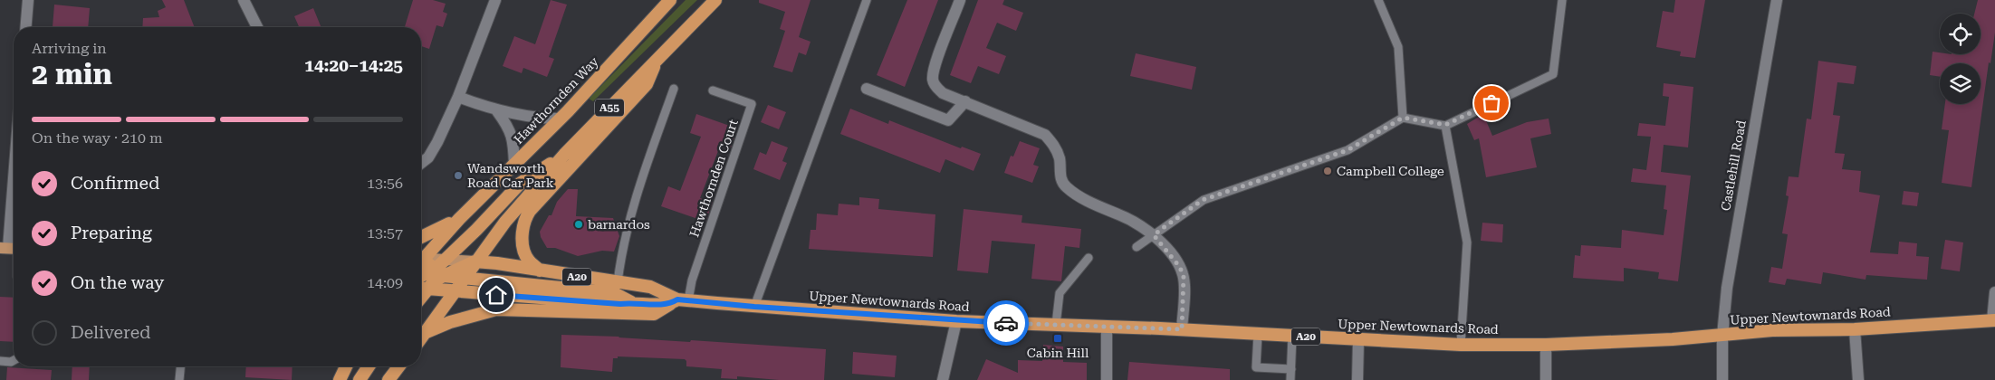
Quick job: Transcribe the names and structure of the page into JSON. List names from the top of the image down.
{
  "streets": {
    "highway": [
      "Hawthornden Way",
      "A55",
      "A20",
      "Upper Newtownards Road"
    ],
    "street": ["Castlehill Road"],
    "lane": ["Hawthornden Court"]
  },
  "crossings": [
    ["Hawthornden Way", "Upper Newtownards Road"],
    ["A55", "Upper Newtownards Road"],
    ["Castlehill Road", "Upper Newtownards Road"],
    ["Hawthornden Court", "Upper Newtownards Road"]
  ],
  "places": {
    "other": ["Campbell College", "Wandsworth Road Car Park", "barnardos"],
    "transit": ["Cabin Hill"]
  },
  "page": {
    "heading": ["2 min", "Arriving in", "14:20–14:25"],
    "bar": "On the way · 210 m",
    "list": [
      ["Confirmed", "13:56"],
      ["Preparing", "13:57"],
      ["On the way", "14:09"],
      "Delivered"
    ]
  }
}
